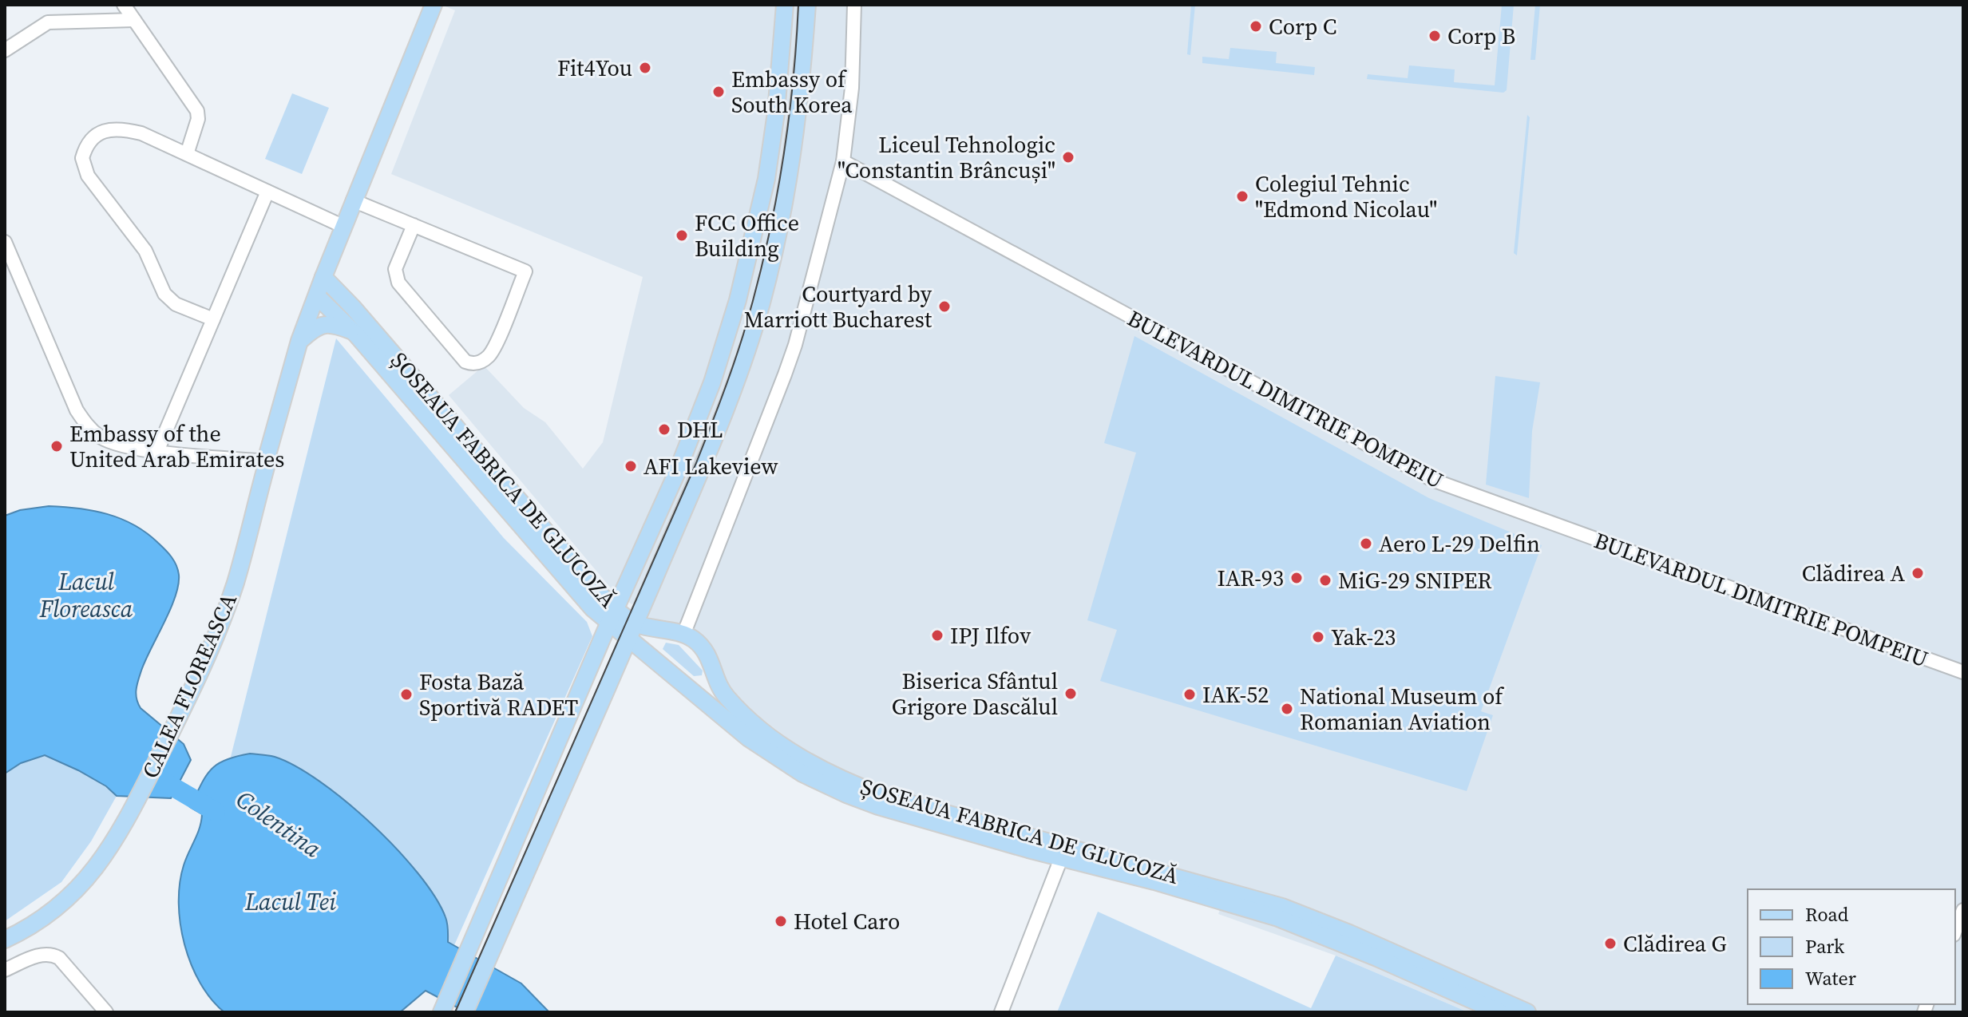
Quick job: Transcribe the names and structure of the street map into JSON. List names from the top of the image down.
{
  "streets": {
    "main road": ["ȘOSEAUA FABRICA DE GLUCOZĂ", "CALEA FLOREASCA"],
    "street": ["BULEVARDUL DIMITRIE POMPEIU"]
  },
  "crossings": [
    ["ȘOSEAUA FABRICA DE GLUCOZĂ", "CALEA FLOREASCA"]
  ],
  "water": ["Lacul Floreasca", "Colentina", "Lacul Tei"],
  "places": [
    "Corp C",
    "Corp B",
    "Fit4You",
    "Embassy of South Korea",
    "Liceul Tehnologic \"Constantin Brâncuși\"",
    "Colegiul Tehnic \"Edmond Nicolau\"",
    "FCC Office Building",
    "Courtyard by Marriott Bucharest",
    "DHL",
    "Embassy of the United Arab Emirates",
    "AFI Lakeview",
    "Aero L-29 Delfin",
    "Clădirea A",
    "IAR-93",
    "MiG-29 SNIPER",
    "IPJ Ilfov",
    "Yak-23",
    "Biserica Sfântul Grigore Dascălul",
    "Fosta Bază Sportivă RADET",
    "IAK-52",
    "National Museum of Romanian Aviation",
    "Hotel Caro",
    "Clădirea G"
  ],
  "legend": ["Road", "Park", "Water"]
}
